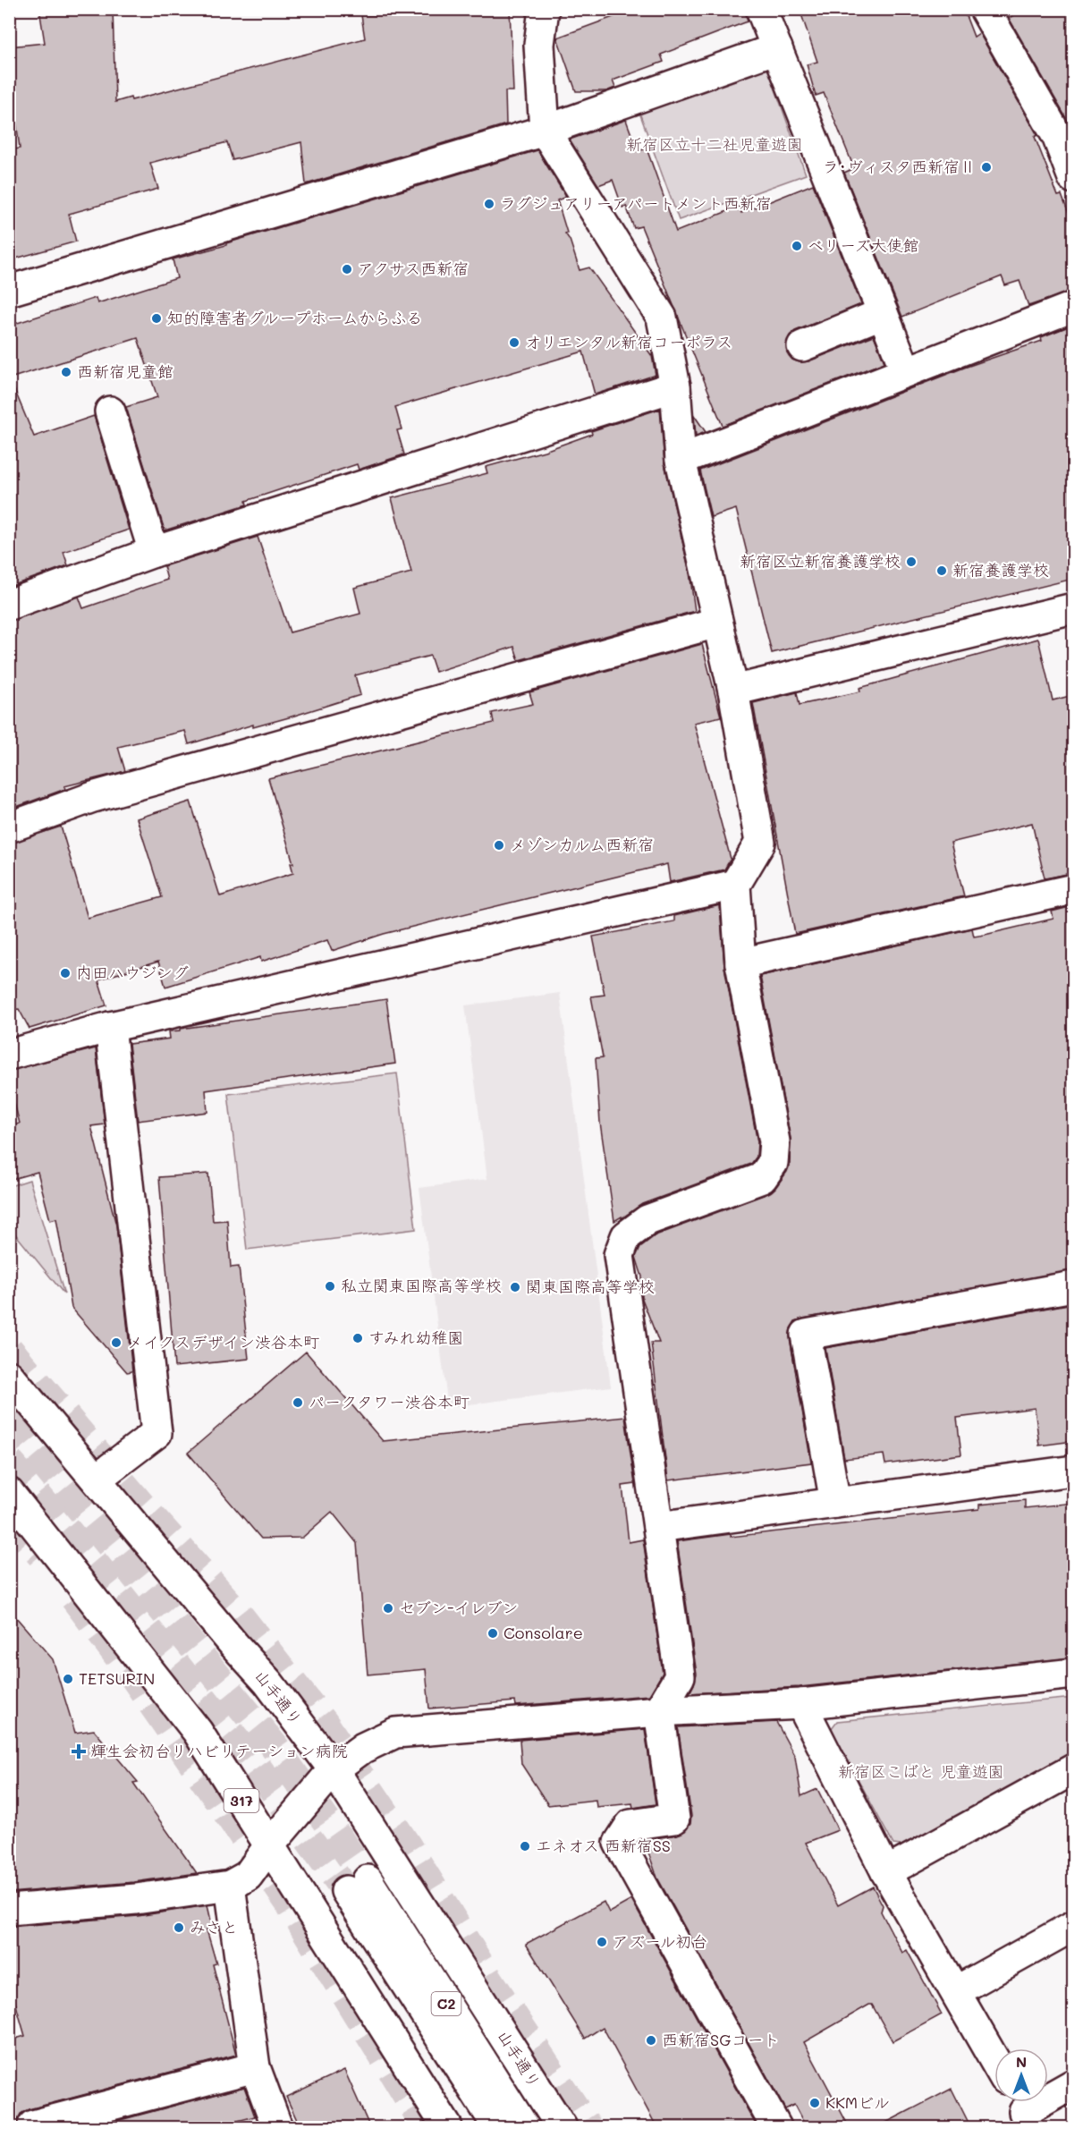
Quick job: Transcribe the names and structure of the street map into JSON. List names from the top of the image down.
{
  "streets": {
    "main road": ["山手通り", "317", "C2"]
  },
  "parks": ["新宿区立十二社児童遊園", "新宿区こばと 児童遊園"],
  "places": {
    "other": [
      "ラ･ヴィスタ西新宿Ⅱ",
      "ラグジュアリーアパートメント西新宿",
      "ベリーズ大使館",
      "アクサス西新宿",
      "知的障害者グループホームからふる",
      "オリエンタル新宿コーポラス",
      "西新宿児童館",
      "新宿区立新宿養護学校",
      "新宿養護学校",
      "メゾンカルム西新宿",
      "内田ハウジング",
      "私立関東国際高等学校",
      "関東国際高等学校",
      "すみれ幼稚園",
      "メイクスデザイン渋谷本町",
      "パークタワー渋谷本町",
      "セブン-イレブン",
      "Consolare",
      "TETSURIN",
      "エネオス 西新宿SS",
      "みさと",
      "アズール初台",
      "西新宿SGコート",
      "KKMビル"
    ],
    "health": ["輝生会初台リハビリテーション病院"]
  },
  "north": "top"
}
